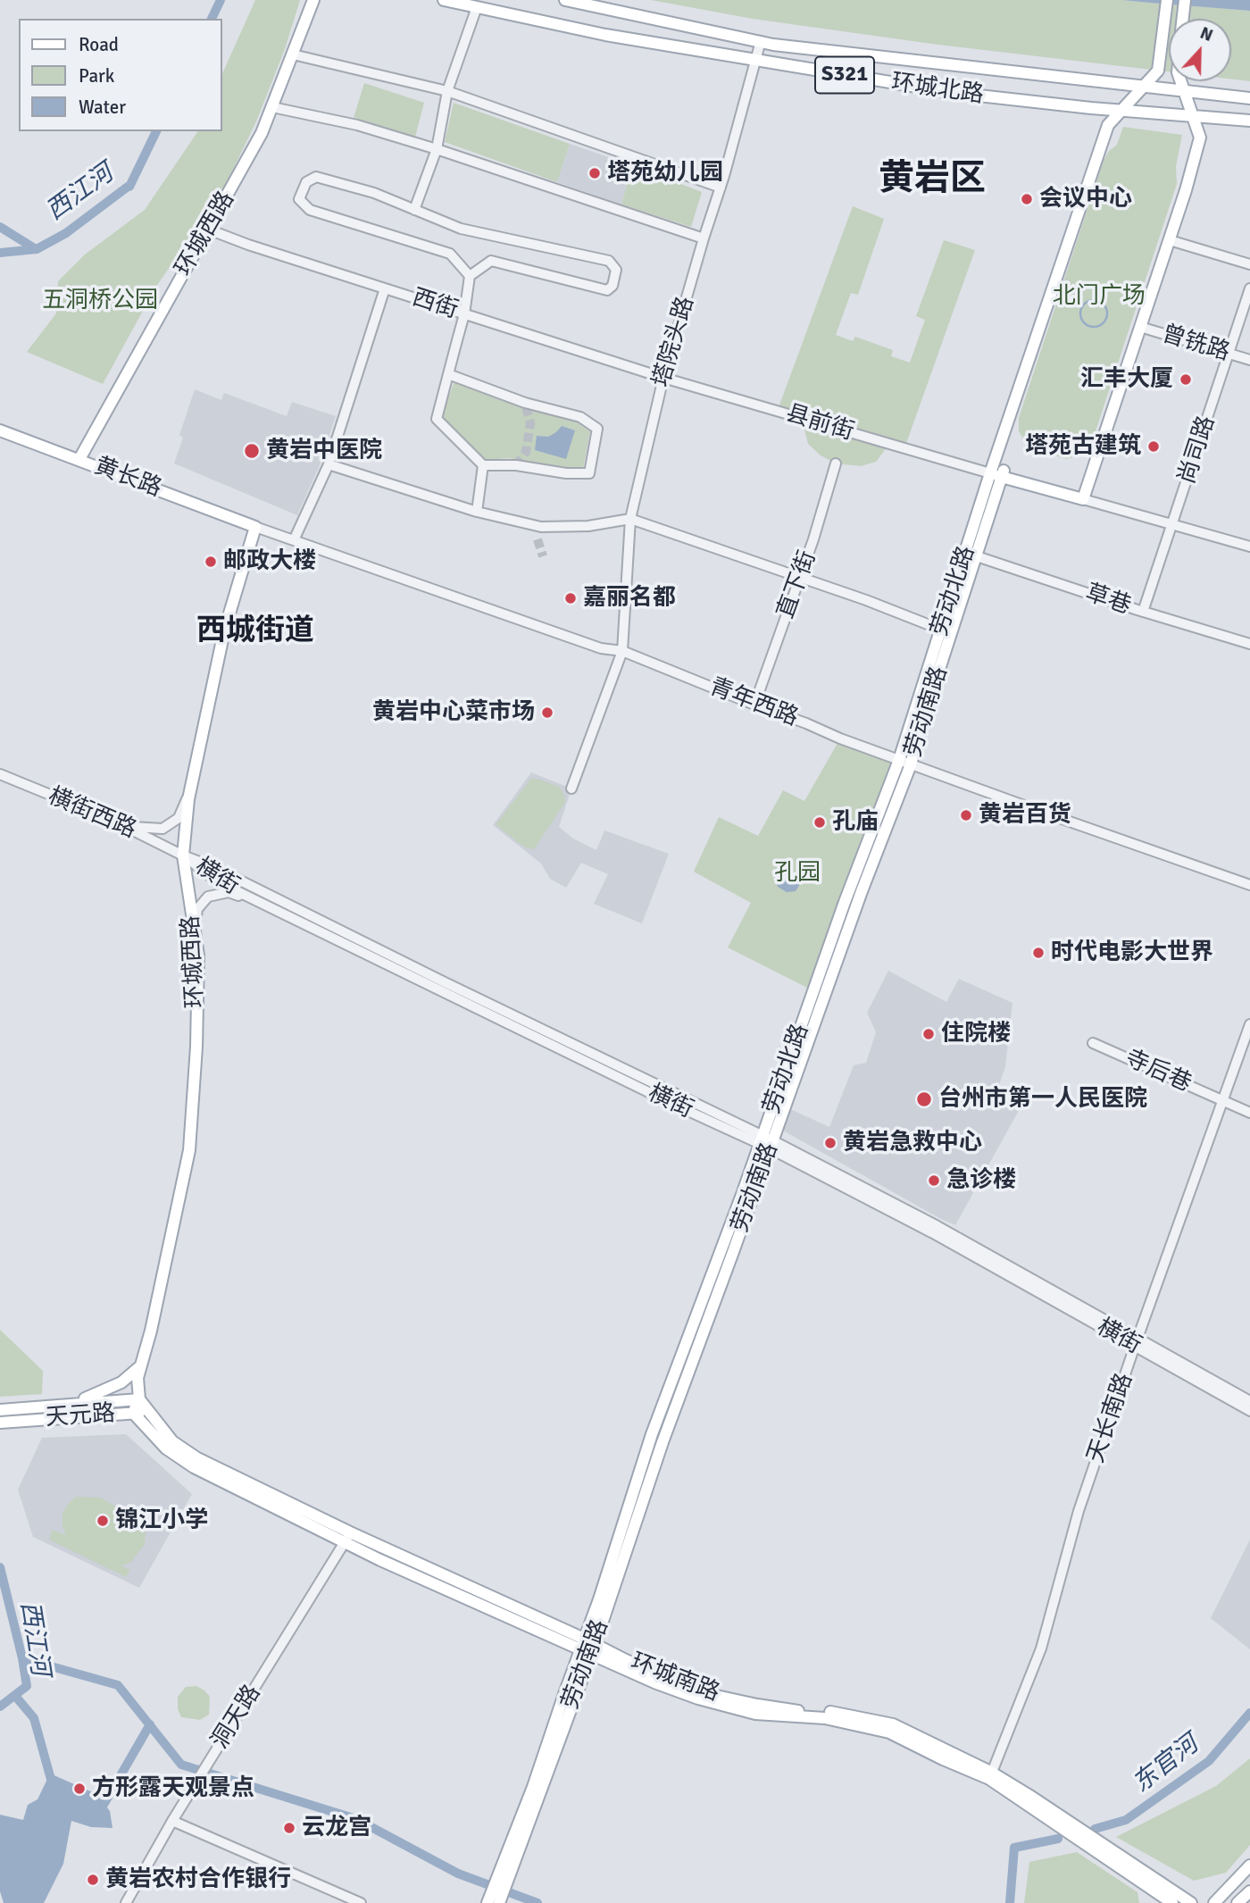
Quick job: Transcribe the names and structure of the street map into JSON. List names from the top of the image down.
{
  "streets": {
    "main road": [
      "S321",
      "环城北路",
      "环城西路",
      "县前街",
      "黄长路",
      "劳动北路",
      "劳动南路",
      "天元路",
      "环城南路"
    ],
    "street": [
      "西街",
      "塔院头路",
      "曾铣路",
      "尚司路",
      "直下街",
      "草巷",
      "青年西路",
      "横街西路",
      "横街",
      "寺后巷",
      "天长南路",
      "洞天路"
    ]
  },
  "crossings": [
    ["环城北路", "塔院头路"],
    ["环城北路", "劳动北路"],
    ["环城西路", "西街"],
    ["环城西路", "黄长路"],
    ["环城西路", "青年西路"],
    ["环城西路", "横街西路"],
    ["环城西路", "横街"],
    ["环城西路", "天元路"],
    ["环城西路", "环城南路"],
    ["西街", "塔院头路"],
    ["西街", "县前街"],
    ["塔院头路", "县前街"],
    ["塔院头路", "青年西路"],
    ["曾铣路", "尚司路"],
    ["县前街", "尚司路"],
    ["县前街", "劳动北路"],
    ["尚司路", "草巷"],
    ["黄长路", "青年西路"],
    ["直下街", "青年西路"],
    ["劳动北路", "草巷"],
    ["劳动北路", "青年西路"],
    ["劳动北路", "劳动南路"],
    ["劳动北路", "横街"],
    ["草巷", "劳动南路"],
    ["青年西路", "劳动南路"],
    ["劳动南路", "横街"],
    ["劳动南路", "环城南路"],
    ["横街西路", "横街"],
    ["横街", "天长南路"],
    ["寺后巷", "天长南路"],
    ["天元路", "环城南路"],
    ["天长南路", "环城南路"],
    ["环城南路", "洞天路"]
  ],
  "districts": ["黄岩区", "西城街道"],
  "water": ["西江河", "东官河"],
  "parks": ["北门广场", "五洞桥公园", "孔园"],
  "places": [
    "塔苑幼儿园",
    "会议中心",
    "汇丰大厦",
    "塔苑古建筑",
    "黄岩中医院",
    "邮政大楼",
    "嘉丽名都",
    "黄岩中心菜市场",
    "黄岩百货",
    "孔庙",
    "时代电影大世界",
    "住院楼",
    "台州市第一人民医院",
    "黄岩急救中心",
    "急诊楼",
    "锦江小学",
    "方形露天观景点",
    "云龙宫",
    "黄岩农村合作银行"
  ],
  "legend": ["Road", "Park", "Water"],
  "north": "top"
}
